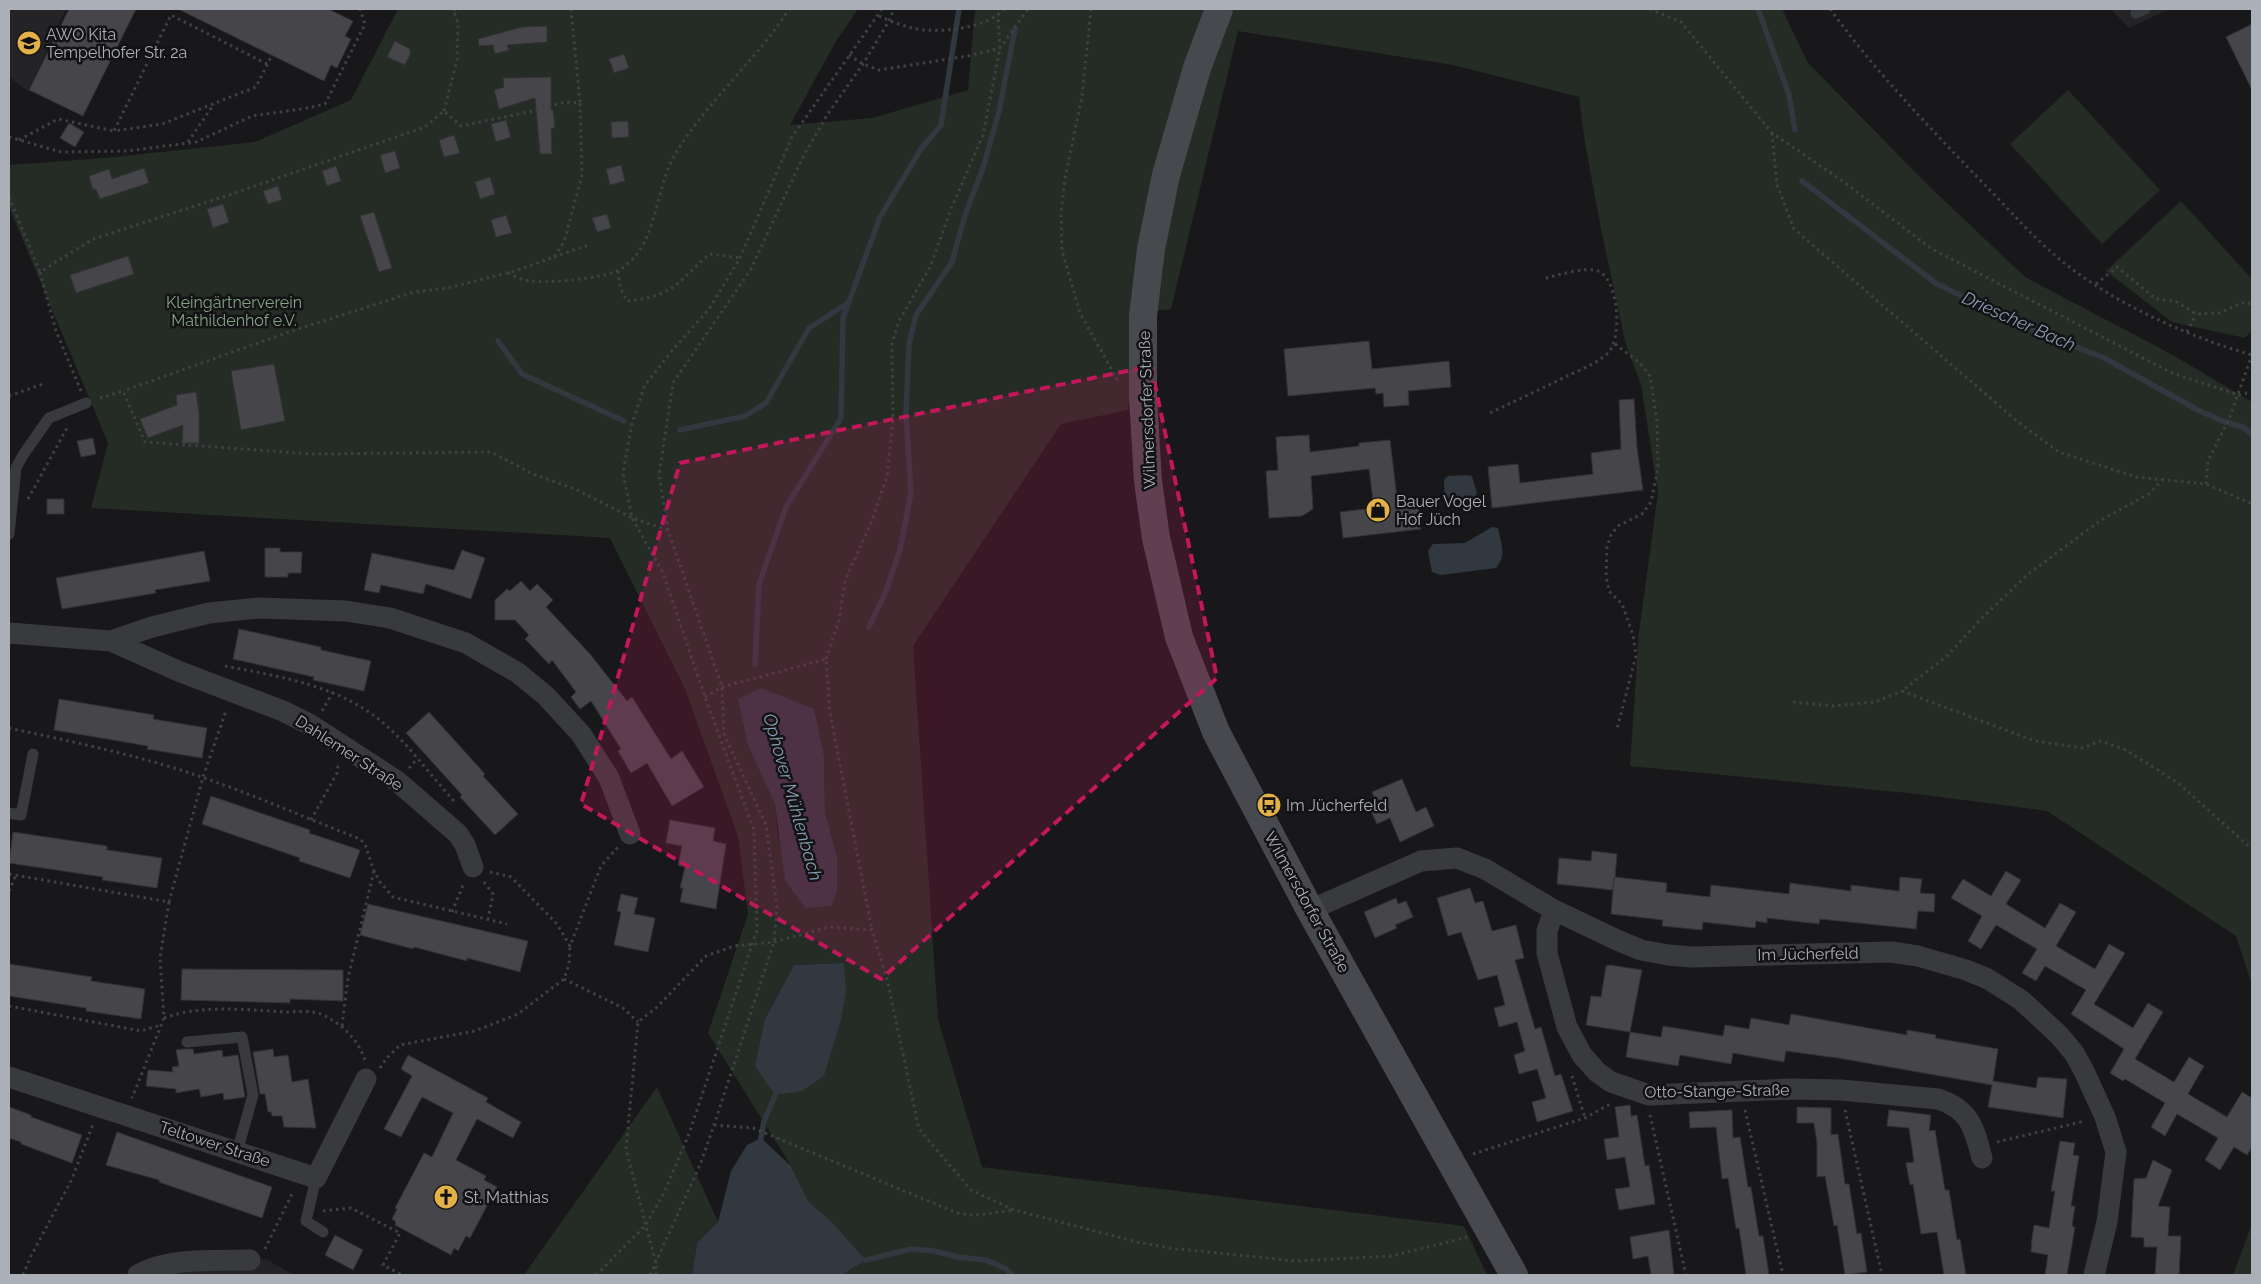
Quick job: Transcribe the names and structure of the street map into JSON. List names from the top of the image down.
{
  "streets": {
    "street": [
      "Wilmersdorfer Straße",
      "Dahlemer Straße",
      "Im Jücherfeld",
      "Otto-Stange-Straße",
      "Teltower Straße"
    ]
  },
  "crossings": [
    ["Wilmersdorfer Straße", "Im Jücherfeld"],
    ["Im Jücherfeld", "Otto-Stange-Straße"]
  ],
  "water": ["Driescher Bach", "Ophover Mühlenbach"],
  "parks": ["Kleingärtnerverein Mathildenhof e.V."],
  "places": {
    "school or university": ["AWO Kita Tempelhofer Str. 2a"],
    "shop": ["Bauer Vogel Hof Jüch"],
    "bus stop": ["Im Jücherfeld"],
    "church": ["St. Matthias"]
  }
}
